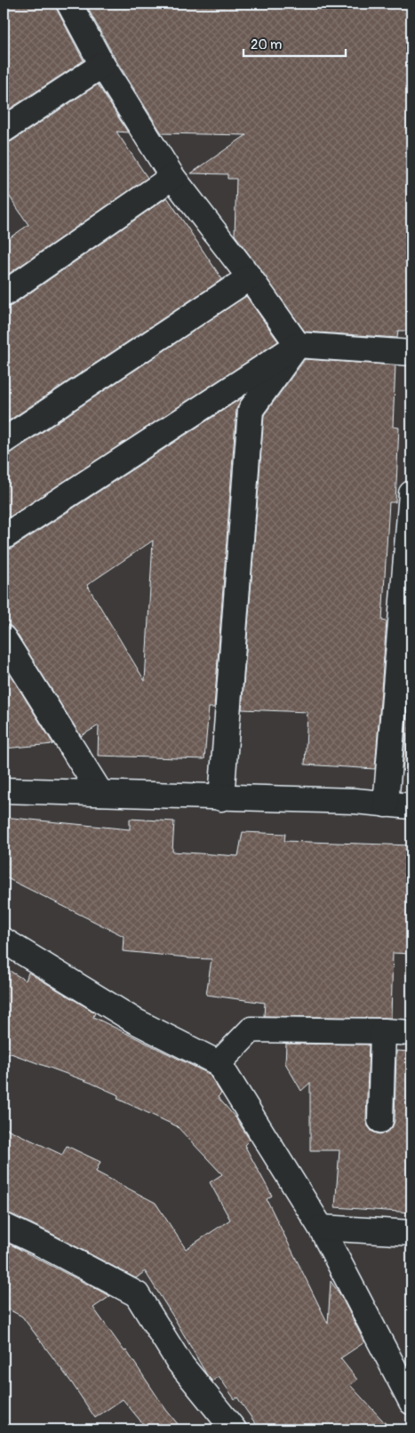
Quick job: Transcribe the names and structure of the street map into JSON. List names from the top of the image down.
{
  "scale_bar": "20 m"
}
